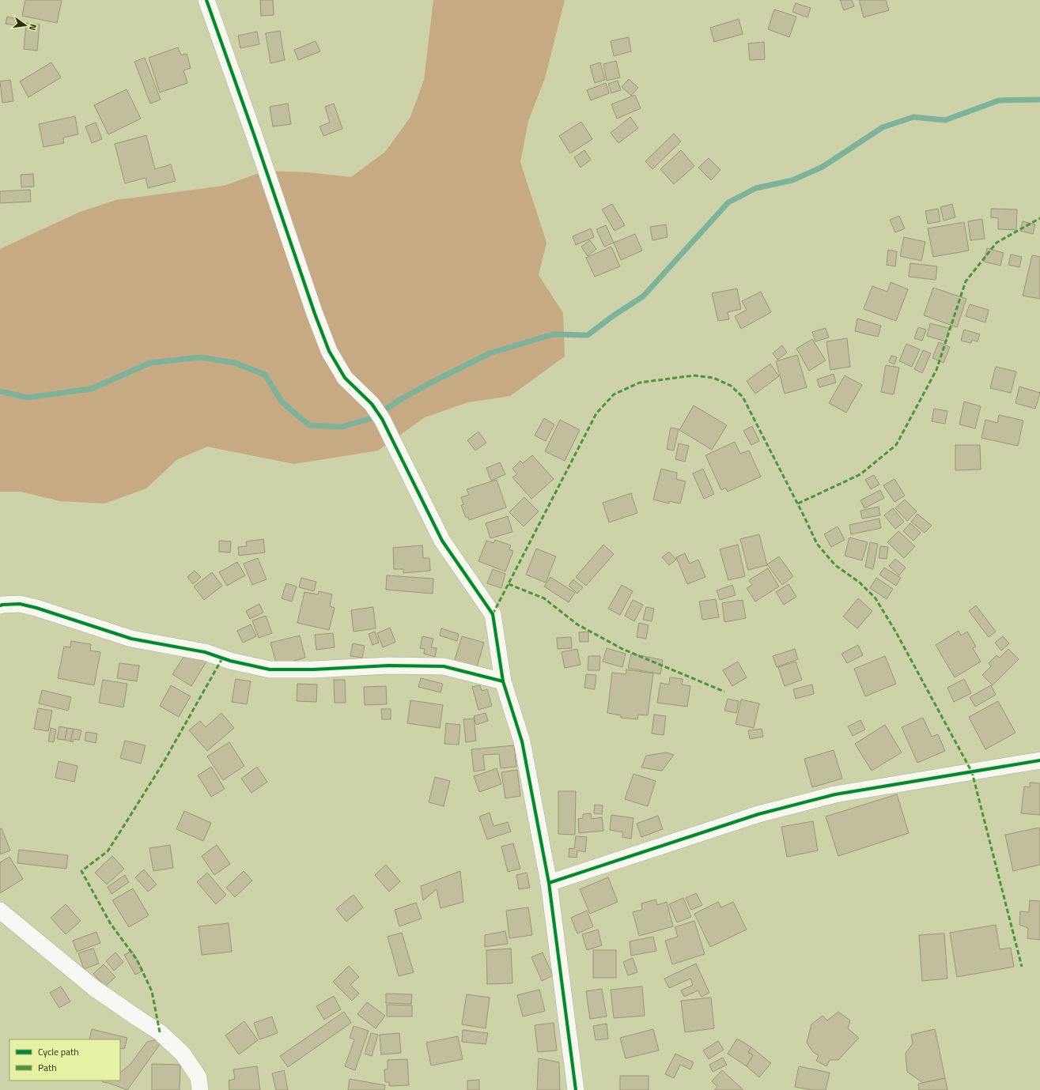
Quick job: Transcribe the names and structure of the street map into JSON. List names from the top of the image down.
{
  "legend": ["Cycle path", "Path"],
  "north": "right"
}
